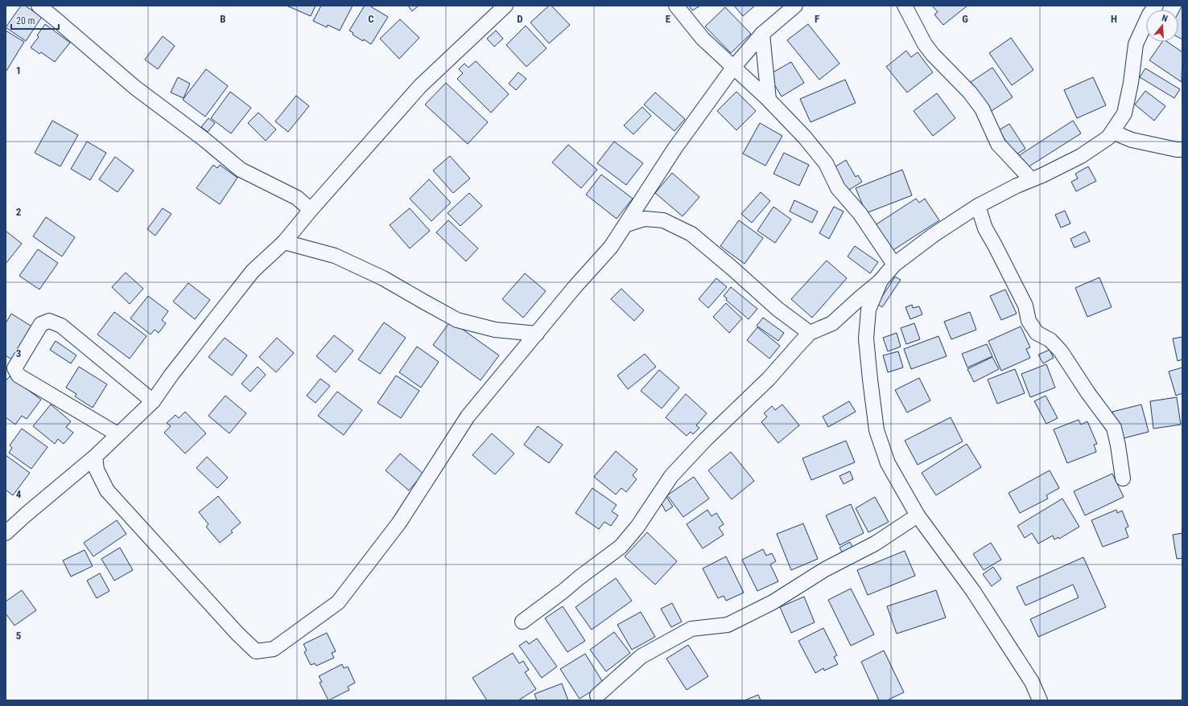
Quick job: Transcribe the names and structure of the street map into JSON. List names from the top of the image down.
{
  "scale_bar": "20 m",
  "north": "top",
  "grid": {
    "columns": [
      "B",
      "C",
      "D",
      "E",
      "F",
      "G",
      "H"
    ],
    "rows": [
      "1",
      "2",
      "3",
      "4",
      "5"
    ]
  }
}
